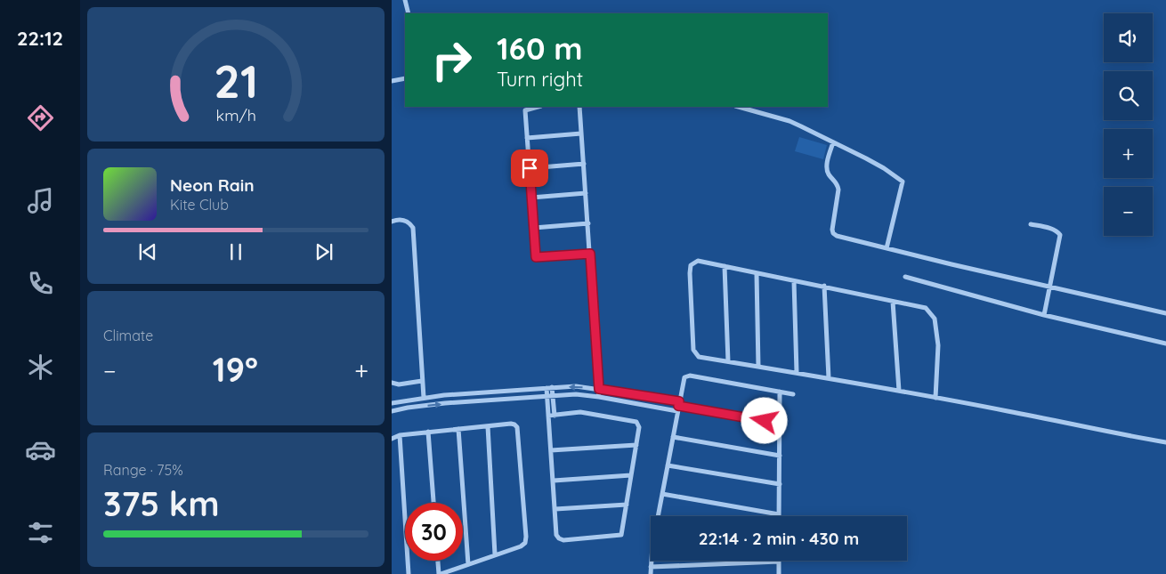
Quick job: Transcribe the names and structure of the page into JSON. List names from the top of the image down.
{
  "page": {
    "tabs": "22:12",
    "map_buttons": ["+", "−"],
    "turn": ["160 m", "Turn right"],
    "song": ["Neon Rain", "Kite Club"],
    "tile": [
      "Climate",
      ["Range · 75%", "375 km"]
    ],
    "heat": ["−", "19°", "+"],
    "limit": "30",
    "trip": "22:14 · 2 min · 430 m",
    "gauge": ["21", "km/h"]
  }
}
